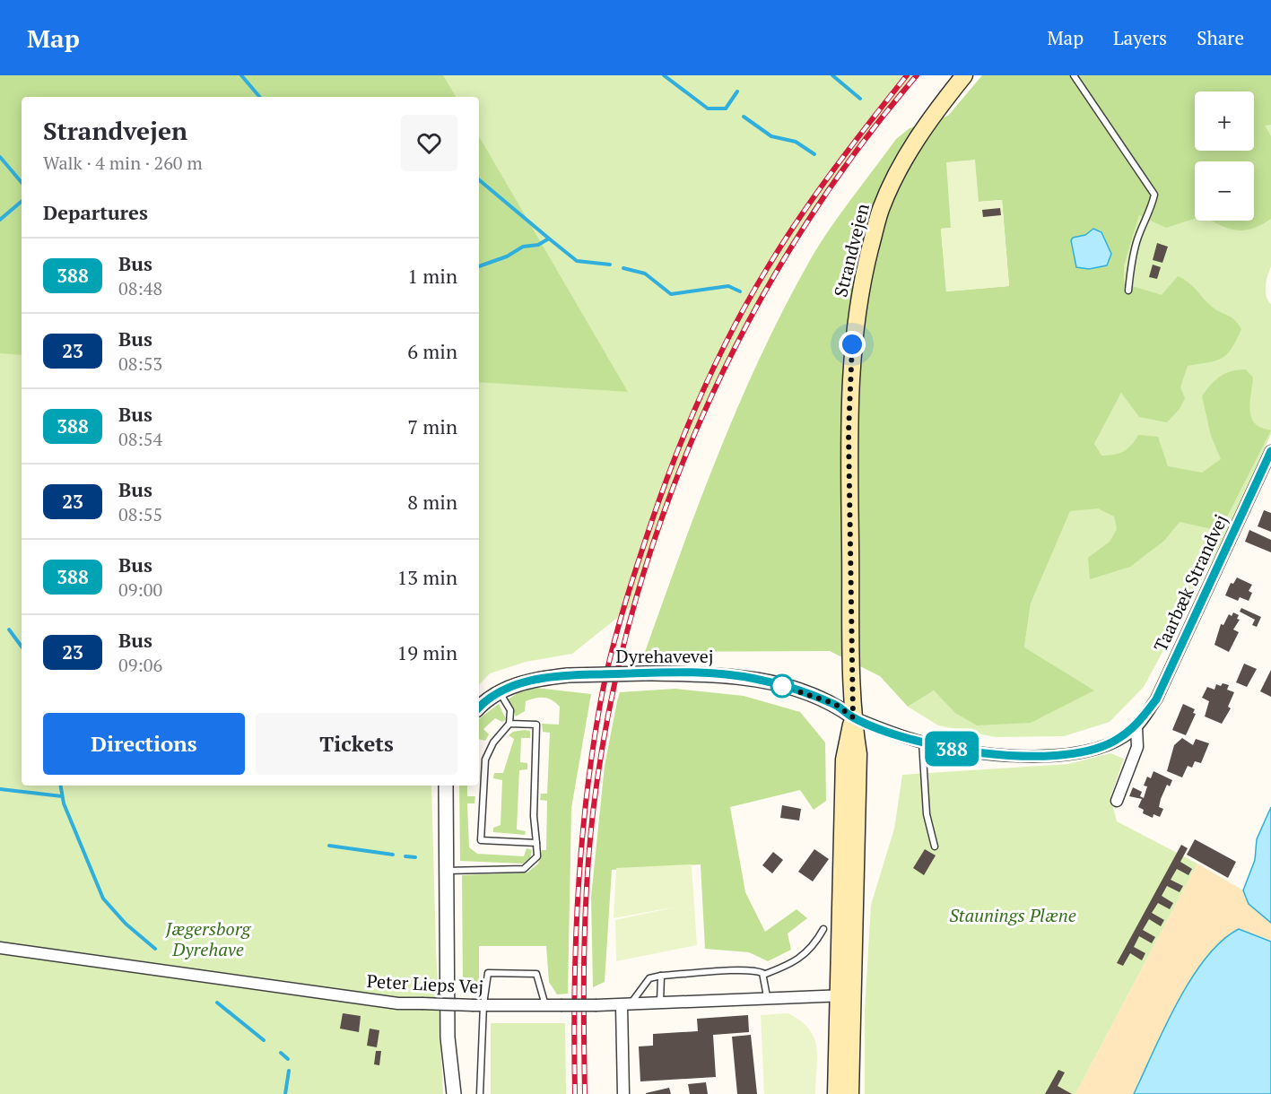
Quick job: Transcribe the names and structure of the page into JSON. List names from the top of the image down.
{
  "streets": {
    "main road": ["Strandvejen"],
    "street": ["Taarbæk Strandvej", "Dyrehavevej", "Peter Lieps Vej"]
  },
  "crossings": [
    ["Strandvejen", "Taarbæk Strandvej"],
    ["Strandvejen", "Dyrehavevej"],
    ["Strandvejen", "Peter Lieps Vej"],
    ["Taarbæk Strandvej", "Dyrehavevej"]
  ],
  "parks": ["Staunings Plæne", "Jægersborg Dyrehave"],
  "lines": ["bus line 388"],
  "page": {
    "header": "Map",
    "nav": ["Map", "Layers", "Share"],
    "on_map": "388",
    "map_buttons": ["+", "−"],
    "heading": [
      ["Strandvejen", "Walk · 4 min · 260 m"],
      "Departures"
    ],
    "list": [
      {
        "mark": "388",
        "name": "Bus",
        "note": "08:48",
        "value": "1 min"
      },
      {
        "mark": "23",
        "name": "Bus",
        "note": "08:53",
        "value": "6 min"
      },
      {
        "mark": "388",
        "name": "Bus",
        "note": "08:54",
        "value": "7 min"
      },
      {
        "mark": "23",
        "name": "Bus",
        "note": "08:55",
        "value": "8 min"
      },
      {
        "mark": "388",
        "name": "Bus",
        "note": "09:00",
        "value": "13 min"
      },
      {
        "mark": "23",
        "name": "Bus",
        "note": "09:06",
        "value": "19 min"
      }
    ],
    "buttons": ["Directions", "Tickets"]
  }
}
